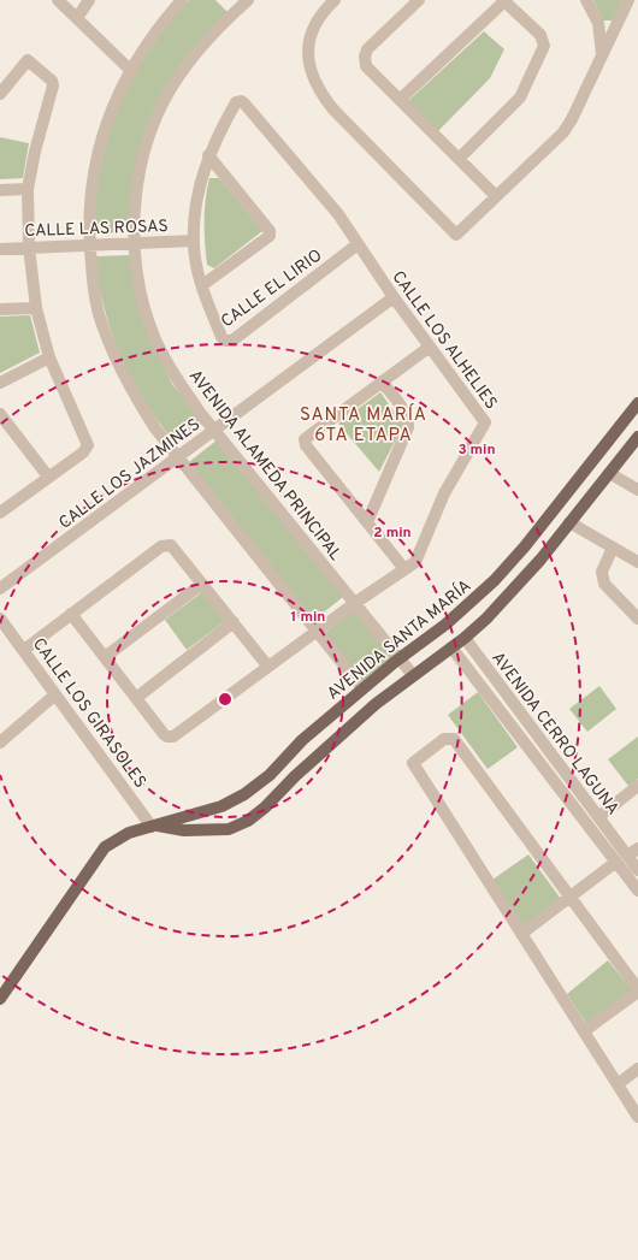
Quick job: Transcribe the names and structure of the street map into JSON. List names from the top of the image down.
{
  "streets": {
    "main road": ["AVENIDA SANTA MARÍA"],
    "street": [
      "CALLE LAS ROSAS",
      "CALLE EL LIRIO",
      "CALLE LOS ALHELIES",
      "AVENIDA ALAMEDA PRINCIPAL",
      "CALLE LOS JAZMINES",
      "CALLE LOS GIRASOLES",
      "AVENIDA CERRO LAGUNA"
    ]
  },
  "crossings": [
    ["CALLE LAS ROSAS", "CALLE EL LIRIO"],
    ["CALLE LAS ROSAS", "AVENIDA ALAMEDA PRINCIPAL"],
    ["CALLE EL LIRIO", "CALLE LOS ALHELIES"],
    ["CALLE LOS ALHELIES", "AVENIDA ALAMEDA PRINCIPAL"],
    ["CALLE LOS ALHELIES", "CALLE LOS JAZMINES"],
    ["AVENIDA ALAMEDA PRINCIPAL", "CALLE LOS JAZMINES"],
    ["AVENIDA ALAMEDA PRINCIPAL", "AVENIDA SANTA MARÍA"],
    ["AVENIDA SANTA MARÍA", "CALLE LOS GIRASOLES"],
    ["AVENIDA SANTA MARÍA", "AVENIDA CERRO LAGUNA"]
  ],
  "districts": ["SANTA MARÍA 6TA ETAPA"],
  "rings": ["3 min", "2 min", "1 min"]
}
